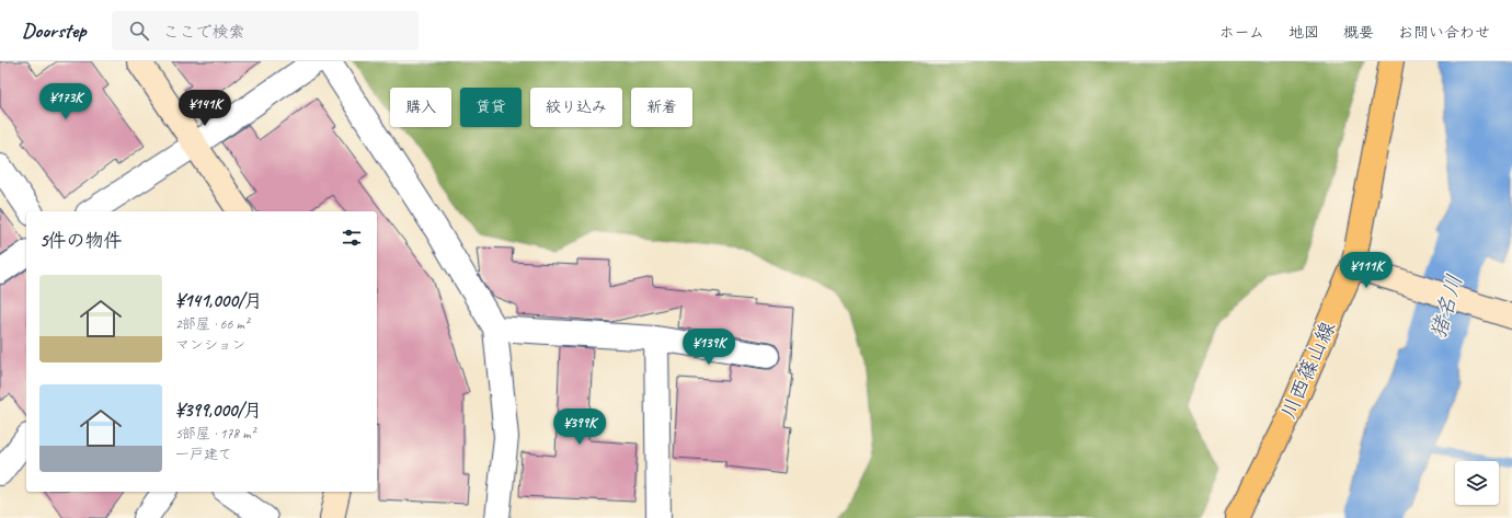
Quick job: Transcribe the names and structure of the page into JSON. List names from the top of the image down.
{
  "streets": {
    "main road": ["川西篠山線"]
  },
  "water": ["猪名川"],
  "page": {
    "header": "Doorstep",
    "search": "ここで検索",
    "nav": [
      "ホーム",
      "地図",
      "概要",
      "お問い合わせ"
    ],
    "price": [
      "¥173K",
      "¥141K",
      "¥111K",
      "¥139K",
      "¥399K"
    ],
    "chip": [
      "購入",
      "賃貸",
      "絞り込み",
      "新着"
    ],
    "heading": "5件の物件",
    "list": [
      {
        "name": "¥141,000/月",
        "note": "2部屋 · 66 m² · マンション"
      },
      {
        "name": "¥399,000/月",
        "note": "5部屋 · 178 m² · 一戸建て"
      }
    ]
  }
}
